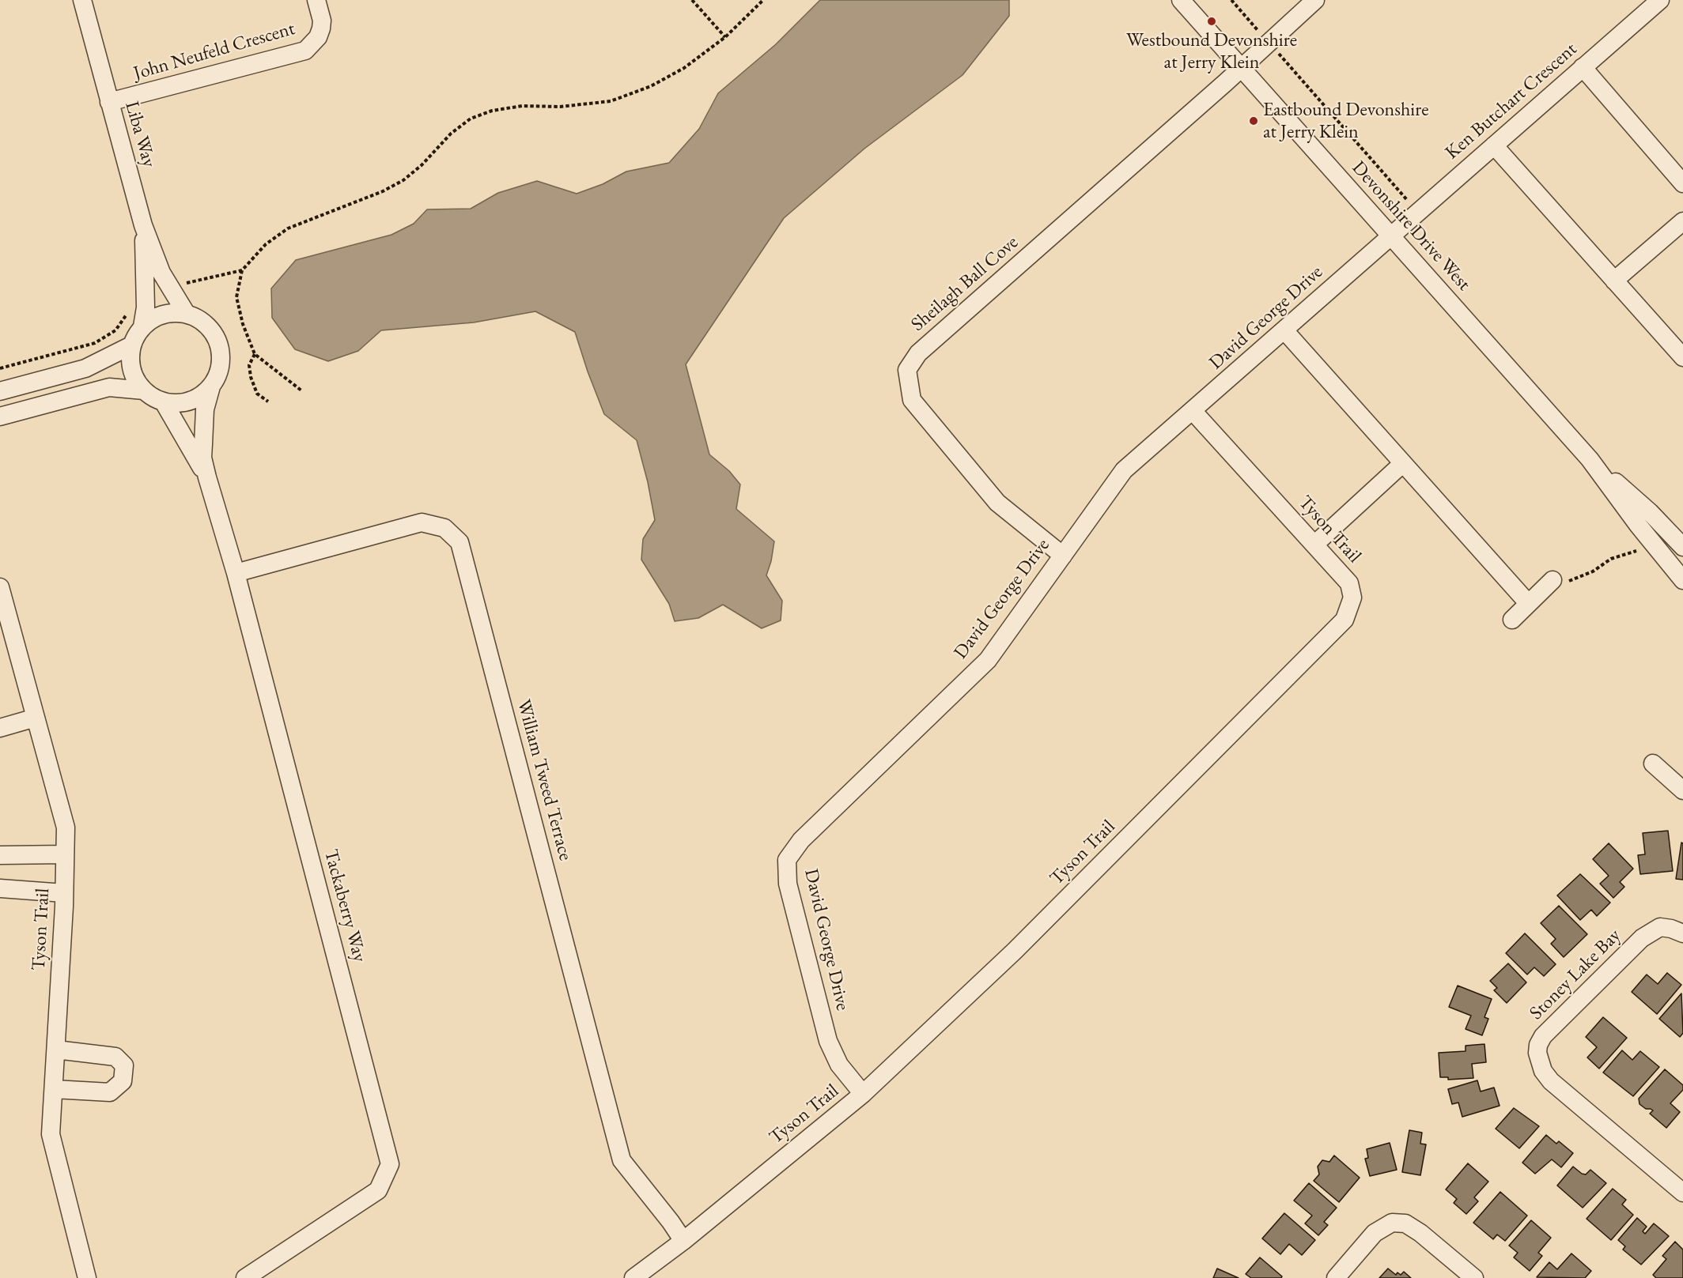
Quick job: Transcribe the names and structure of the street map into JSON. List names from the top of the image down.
{
  "streets": {
    "street": [
      "John Neufeld Crescent",
      "Ken Butchart Crescent",
      "Liba Way",
      "Devonshire Drive West",
      "Sheilagh Ball Cove",
      "David George Drive",
      "Tyson Trail",
      "William Tweed Terrace",
      "Tackaberry Way",
      "Stoney Lake Bay"
    ]
  },
  "crossings": [
    ["John Neufeld Crescent", "Liba Way"],
    ["Ken Butchart Crescent", "Devonshire Drive West"],
    ["Ken Butchart Crescent", "David George Drive"],
    ["Devonshire Drive West", "Sheilagh Ball Cove"],
    ["Devonshire Drive West", "David George Drive"],
    ["Sheilagh Ball Cove", "David George Drive"],
    ["David George Drive", "Tyson Trail"],
    ["Tyson Trail", "William Tweed Terrace"],
    ["William Tweed Terrace", "Tackaberry Way"]
  ],
  "places": ["Westbound Devonshire at Jerry Klein", "Eastbound Devonshire at Jerry Klein"]
}
